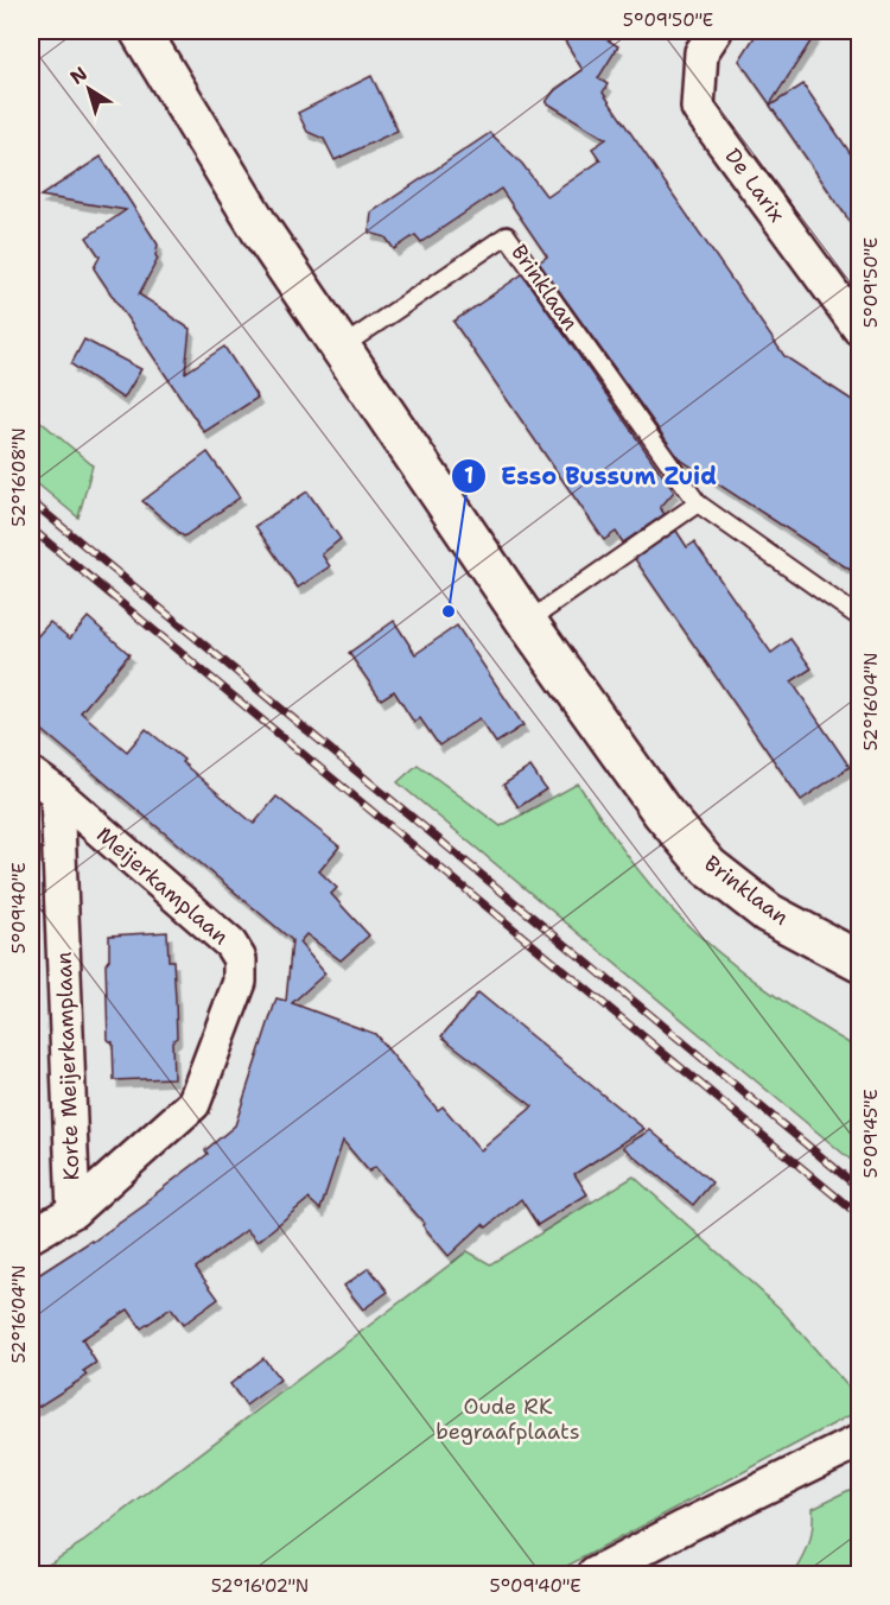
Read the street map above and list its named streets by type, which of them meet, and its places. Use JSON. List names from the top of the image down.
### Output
{
  "streets": {
    "main road": ["Brinklaan"],
    "street": ["De Larix", "Meijerkamplaan", "Korte Meijerkamplaan"]
  },
  "crossings": [
    ["Meijerkamplaan", "Korte Meijerkamplaan"]
  ],
  "parks": ["Oude RK begraafplaats"],
  "places": ["Esso Bussum Zuid"],
  "north": "top left",
  "coordinates": [
    "5°09'50\"E",
    "52°16'08\"N",
    "52°16'04\"N",
    "5°09'40\"E",
    "5°09'45\"E",
    "52°16'02\"N"
  ]
}
